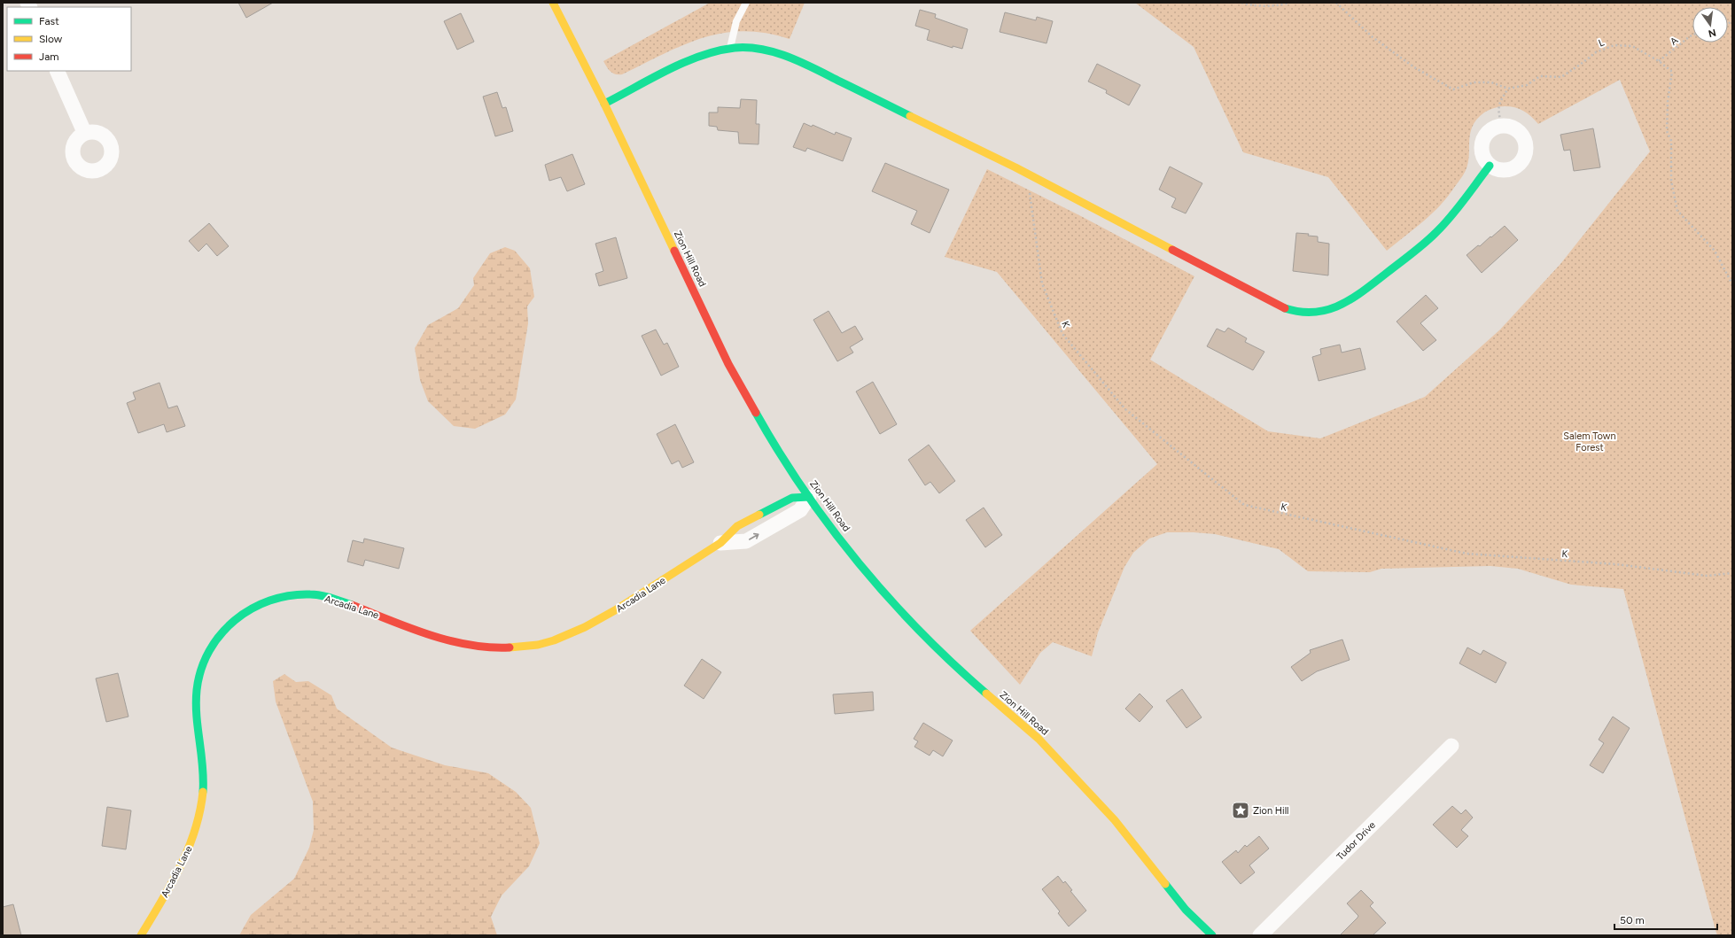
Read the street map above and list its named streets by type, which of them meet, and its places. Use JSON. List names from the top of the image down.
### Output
{
  "streets": {
    "street": ["Zion Hill Road", "Arcadia Lane", "Tudor Drive"],
    "path": ["A", "L", "K"]
  },
  "crossings": [
    ["A", "L"],
    ["Zion Hill Road", "Arcadia Lane"]
  ],
  "parks": ["Salem Town Forest"],
  "places": {
    "place": ["Zion Hill"]
  },
  "legend": ["Fast", "Slow", "Jam"],
  "scale_bar": "50 m",
  "north": "bottom"
}
